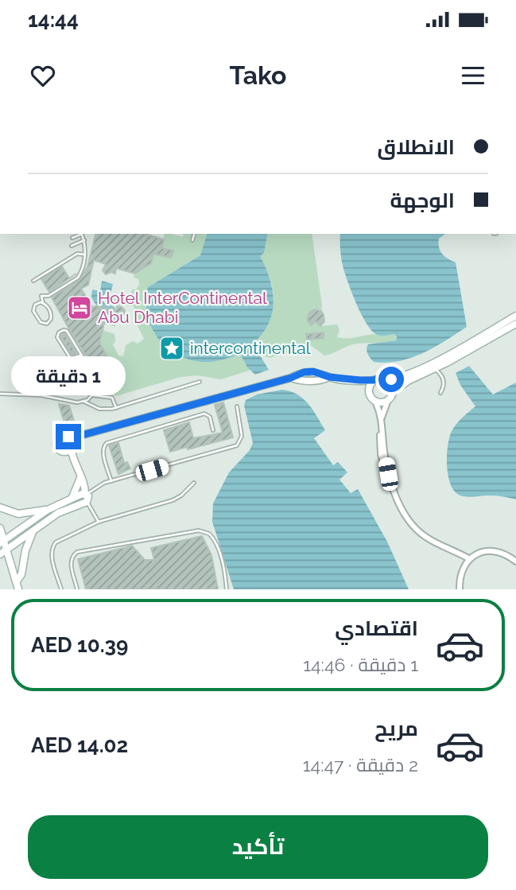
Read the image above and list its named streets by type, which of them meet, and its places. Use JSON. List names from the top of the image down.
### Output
{
  "places": {
    "hotel": ["Hotel InterContinental Abu Dhabi"],
    "place": ["intercontinental"]
  },
  "page": {
    "status": "14:44",
    "header": "Tako",
    "banner": ["الانطلاق", "الوجهة"],
    "bubble": "1 دقيقة",
    "list": [
      {
        "name": "اقتصادي",
        "note": "1 دقيقة · 14:46",
        "value": "AED 10.39"
      },
      {
        "name": "مريح",
        "note": "2 دقيقة · 14:47",
        "value": "AED 14.02"
      }
    ],
    "buttons": "تأكيد"
  }
}
